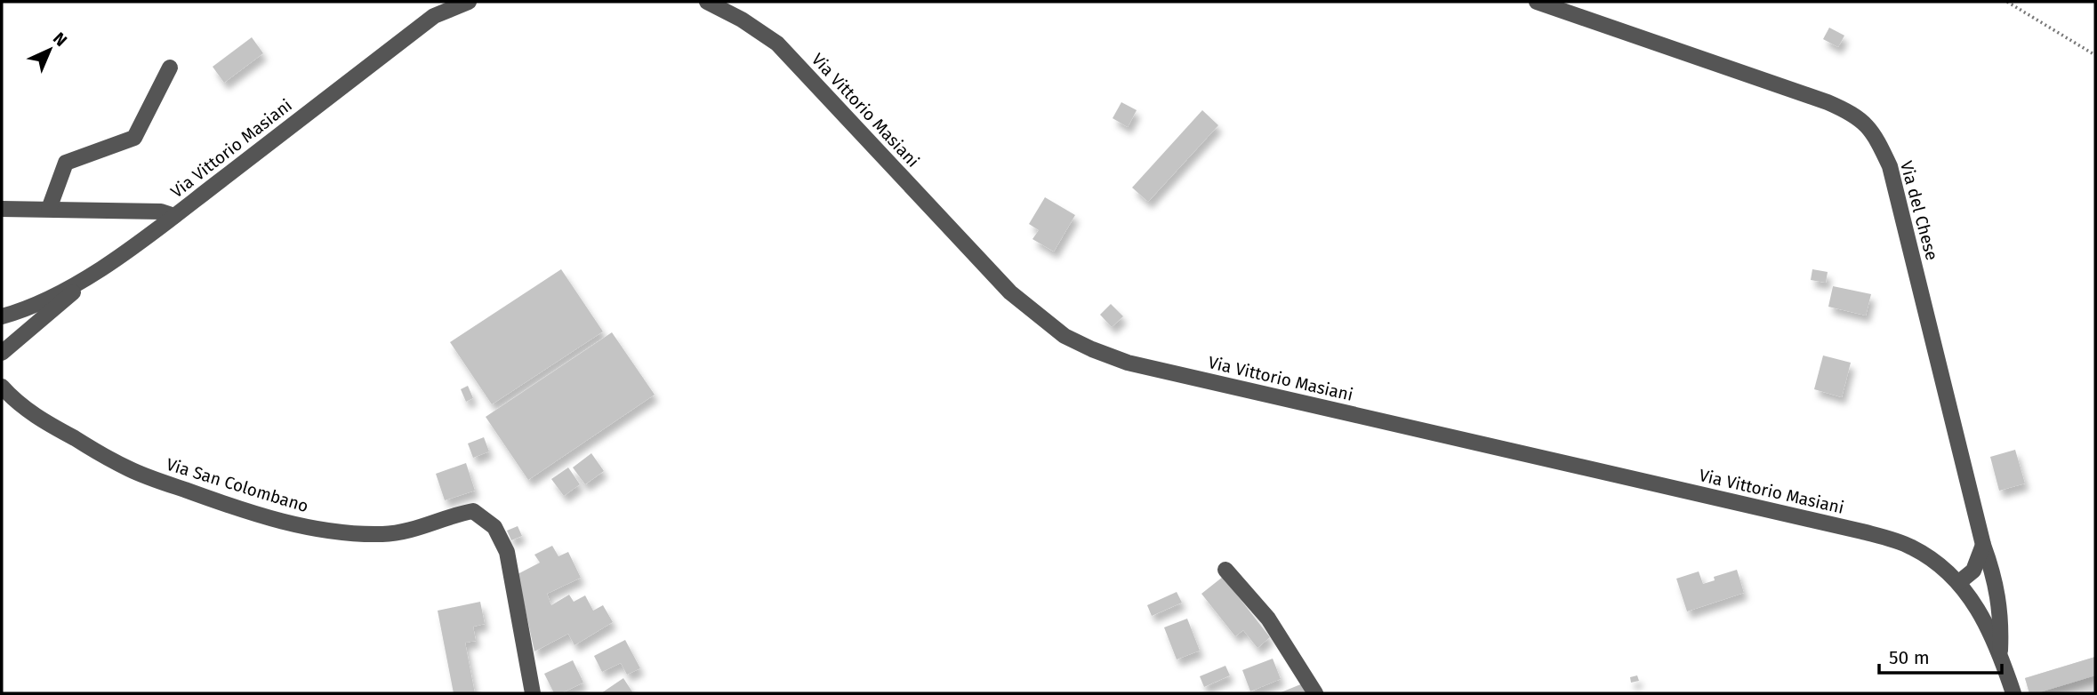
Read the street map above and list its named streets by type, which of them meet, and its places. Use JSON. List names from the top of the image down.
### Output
{
  "streets": {
    "street": ["Via Vittorio Masiani", "Via del Chese", "Via San Colombano"]
  },
  "crossings": [
    ["Via Vittorio Masiani", "Via del Chese"]
  ],
  "scale_bar": "50 m",
  "north": "top right"
}
